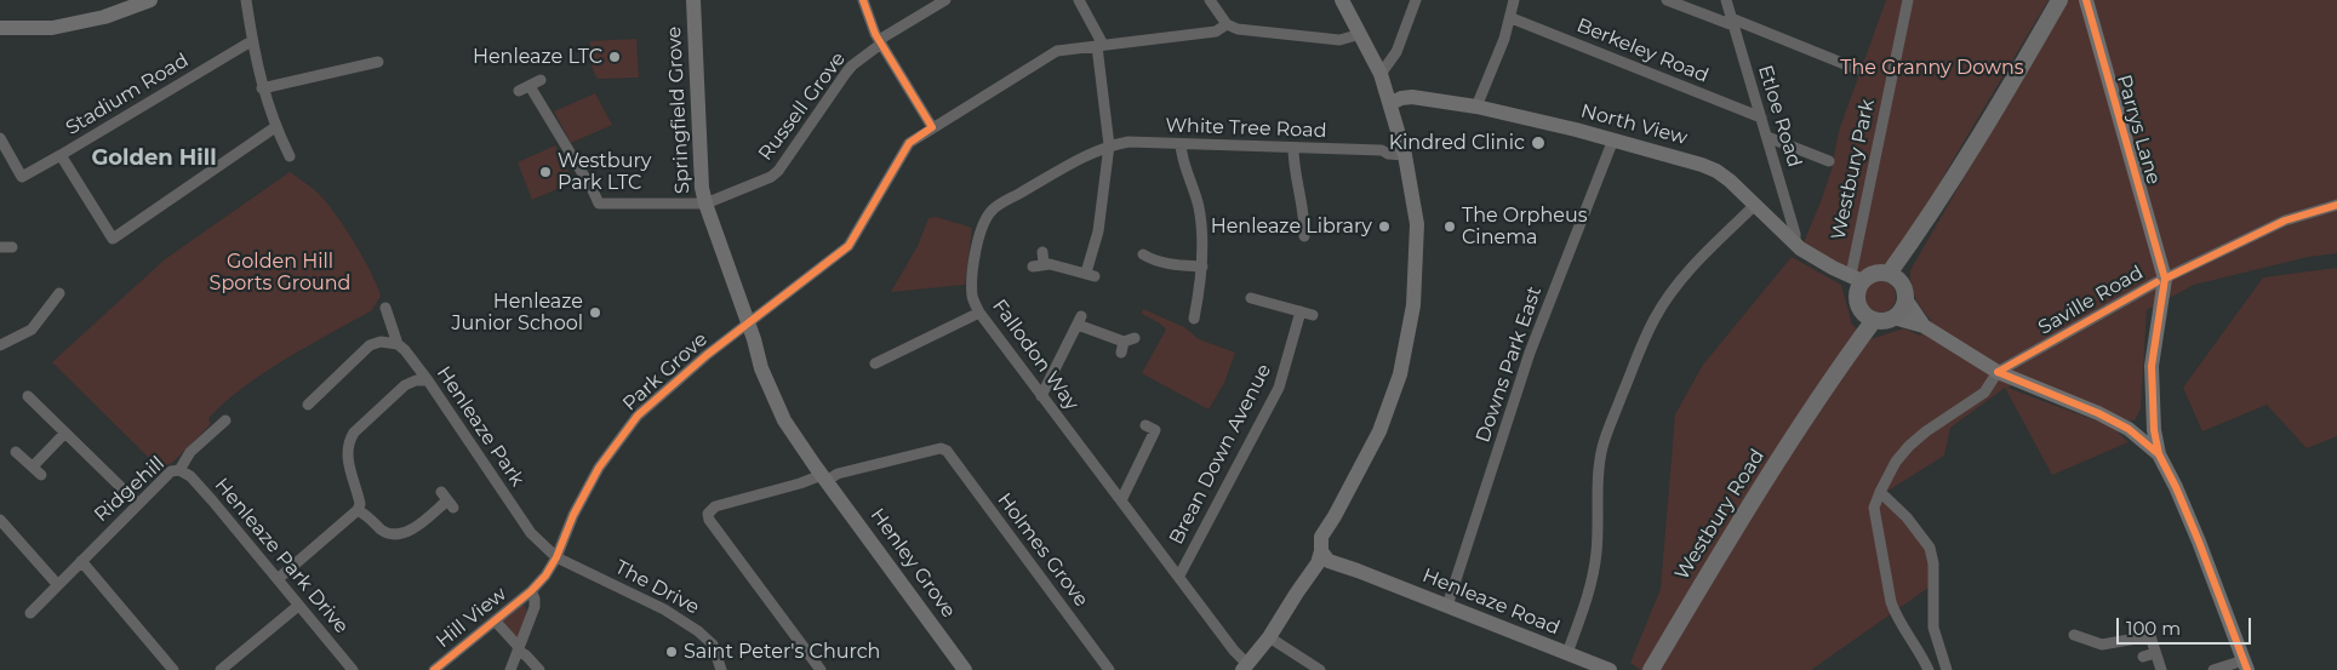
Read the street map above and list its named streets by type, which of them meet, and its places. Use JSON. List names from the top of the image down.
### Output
{
  "streets": {
    "main road": [
      "Springfield Grove",
      "North View",
      "Parrys Lane",
      "Westbury Road",
      "Henley Grove",
      "Henleaze Road"
    ],
    "street": [
      "Berkeley Road",
      "Stadium Road",
      "Russell Grove",
      "Etloe Road",
      "White Tree Road",
      "Westbury Park",
      "Saville Road",
      "Fallodon Way",
      "Downs Park East",
      "Park Grove",
      "Henleaze Park",
      "Brean Down Avenue",
      "Ridgehill",
      "Holmes Grove",
      "Henleaze Park Drive",
      "The Drive",
      "Hill View"
    ]
  },
  "crossings": [
    ["Berkeley Road", "Etloe Road"],
    ["Russell Grove", "Springfield Grove"],
    ["Springfield Grove", "Park Grove"],
    ["Springfield Grove", "Holmes Grove"],
    ["Springfield Grove", "Henley Grove"],
    ["Etloe Road", "North View"],
    ["North View", "Parrys Lane"],
    ["North View", "Westbury Park"],
    ["North View", "Downs Park East"],
    ["North View", "Westbury Road"],
    ["White Tree Road", "Fallodon Way"],
    ["Parrys Lane", "Westbury Park"],
    ["Parrys Lane", "Saville Road"],
    ["Parrys Lane", "Westbury Road"],
    ["Westbury Park", "Westbury Road"],
    ["Fallodon Way", "Brean Down Avenue"],
    ["Downs Park East", "Henleaze Road"],
    ["Park Grove", "Henleaze Park"],
    ["Park Grove", "The Drive"],
    ["Park Grove", "Hill View"],
    ["Henleaze Park", "The Drive"],
    ["Ridgehill", "Henleaze Park Drive"],
    ["Holmes Grove", "Henley Grove"]
  ],
  "districts": ["Golden Hill"],
  "parks": ["The Granny Downs", "Golden Hill Sports Ground"],
  "places": [
    "Henleaze LTC",
    "Kindred Clinic",
    "Westbury Park LTC",
    "Henleaze Library",
    "The Orpheus Cinema",
    "Henleaze Junior School",
    "Saint Peter's Church"
  ],
  "scale_bar": "100 m"
}
